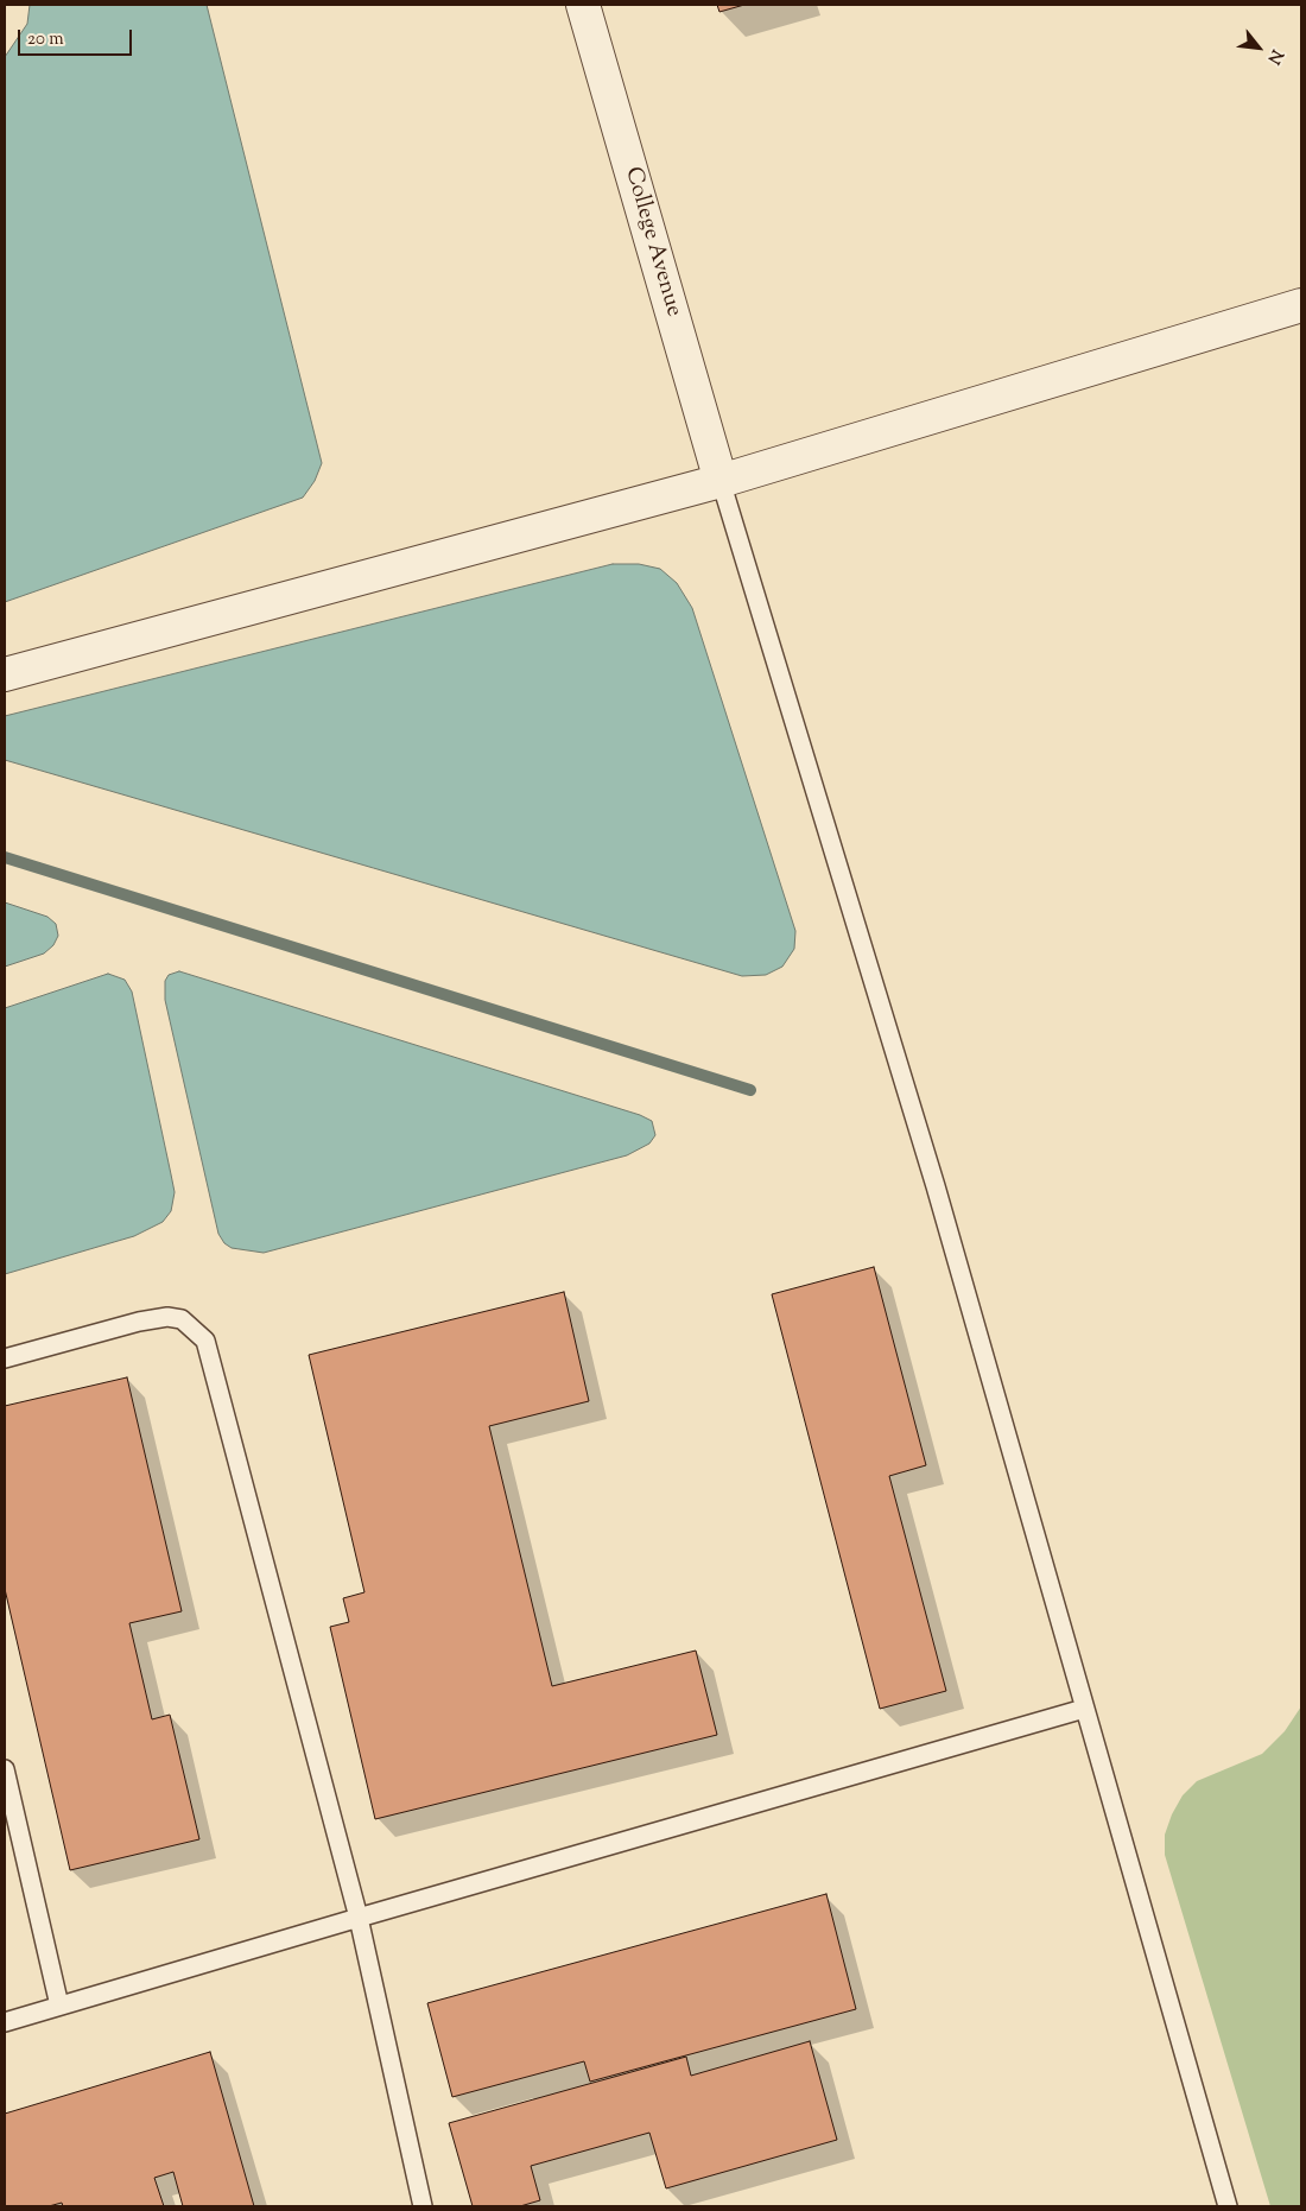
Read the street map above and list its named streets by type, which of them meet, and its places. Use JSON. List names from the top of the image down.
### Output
{
  "streets": {
    "street": ["College Avenue"]
  },
  "scale_bar": "20 m",
  "north": "bottom right"
}
